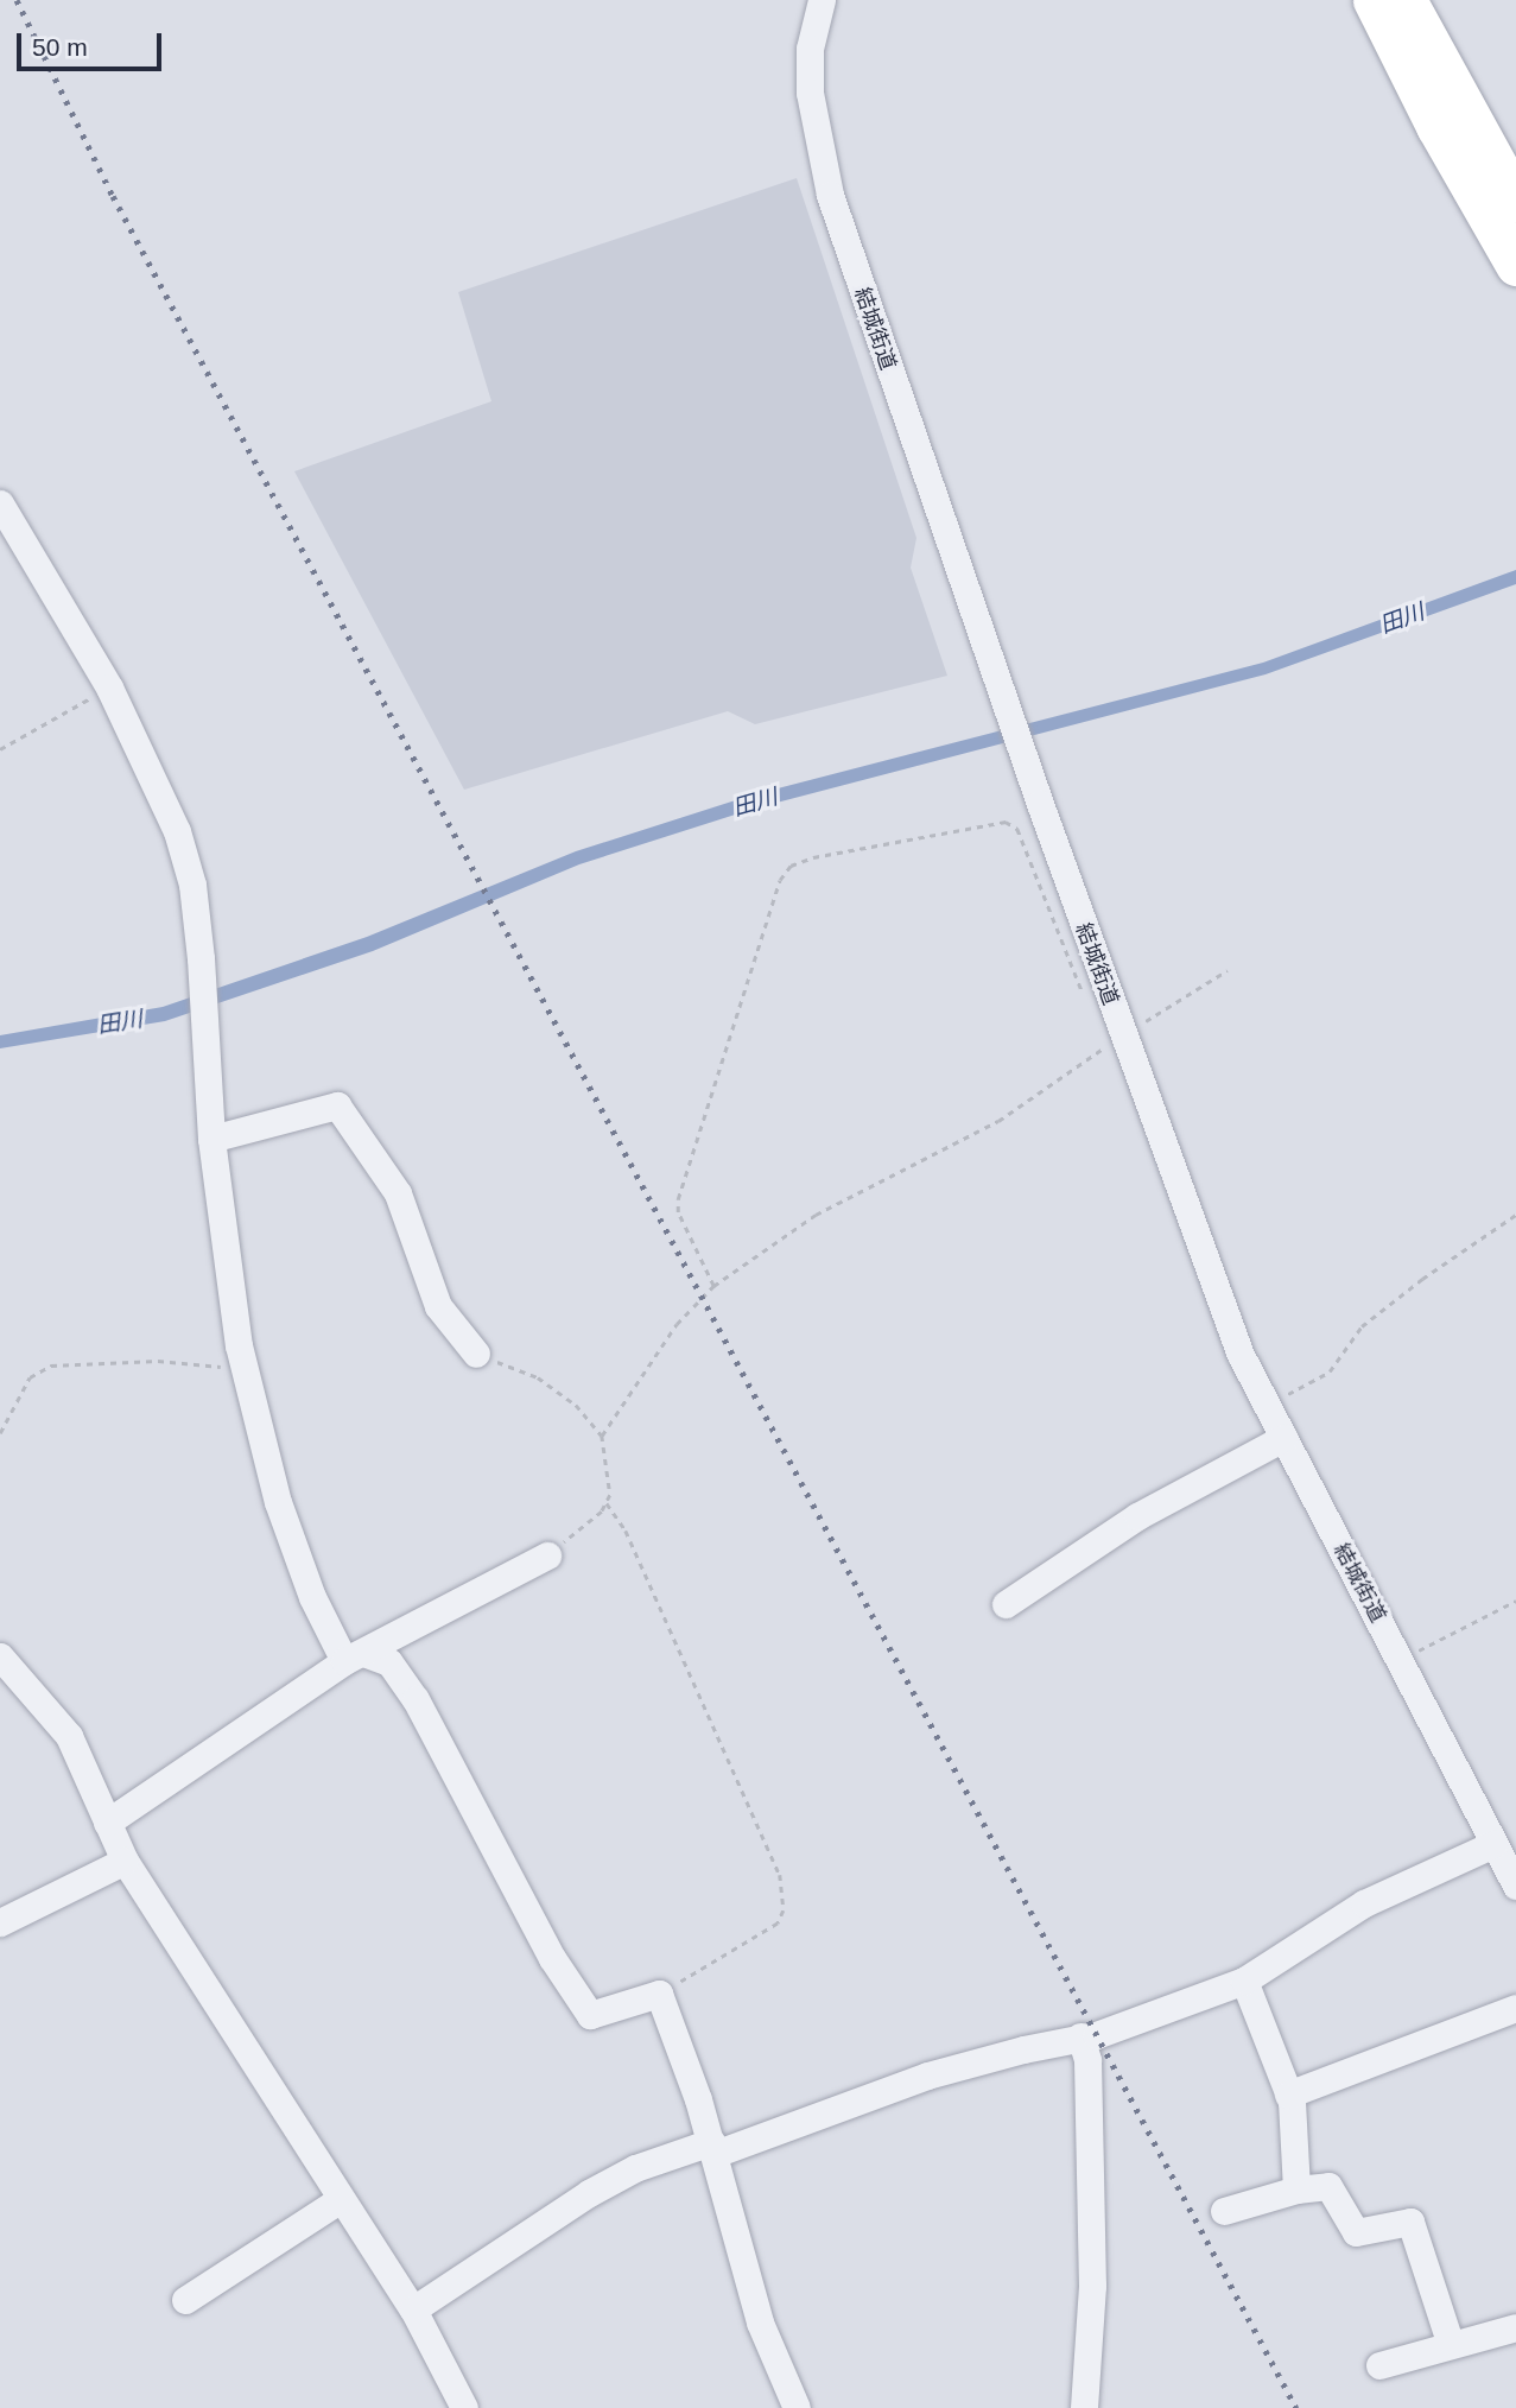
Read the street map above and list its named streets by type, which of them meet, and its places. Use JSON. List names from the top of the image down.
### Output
{
  "streets": {
    "street": ["結城街道"]
  },
  "water": ["田川"],
  "scale_bar": "50 m"
}
